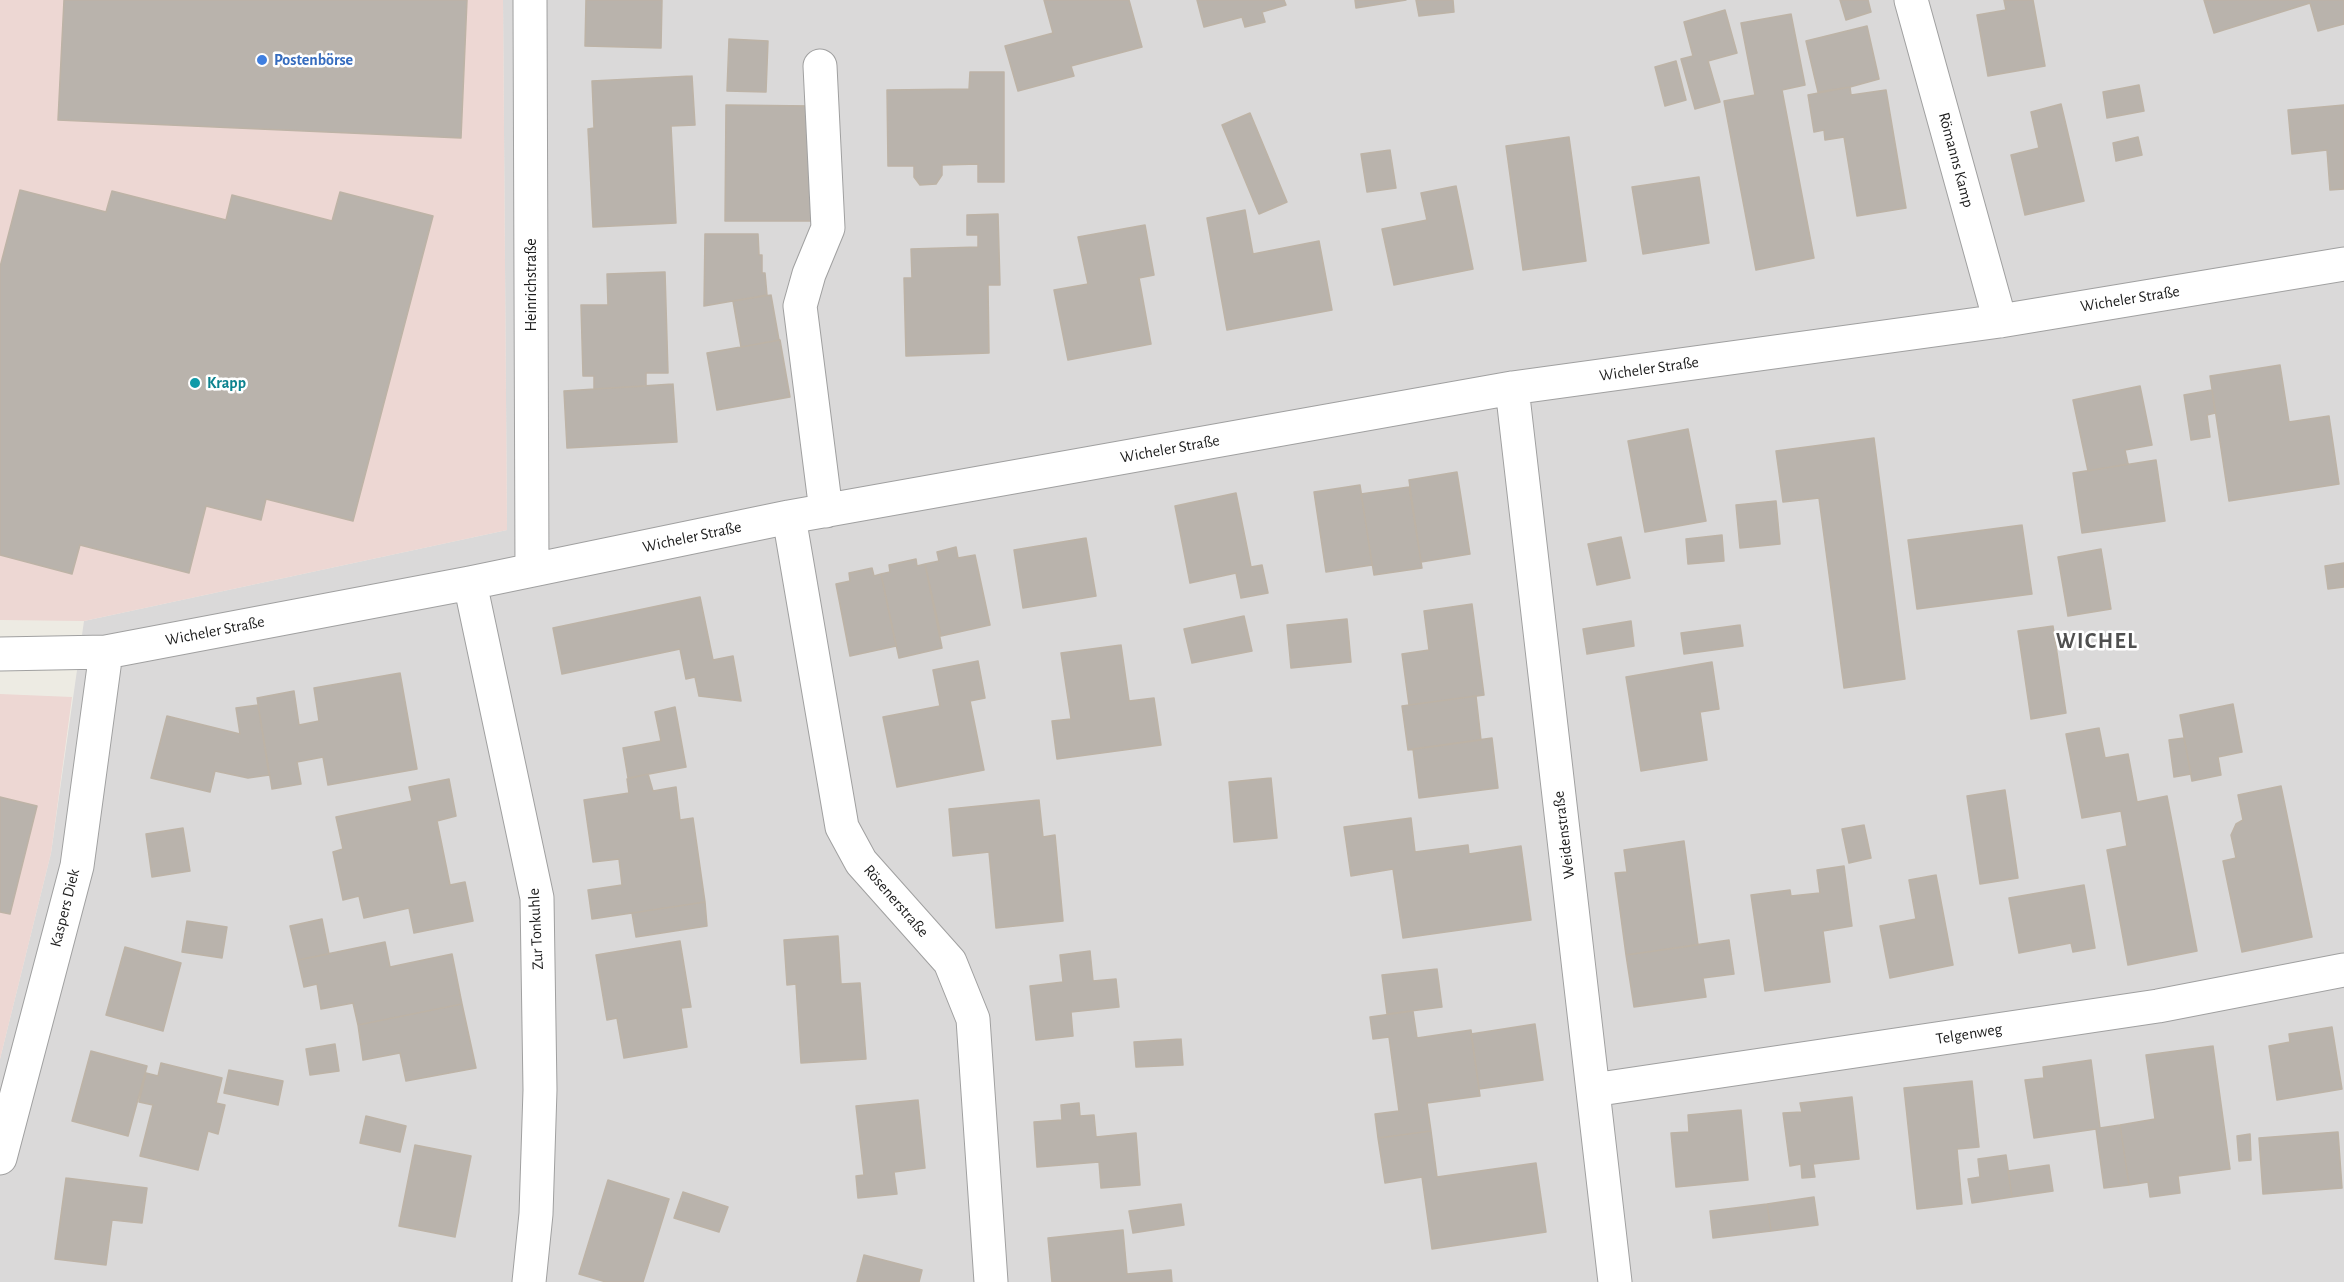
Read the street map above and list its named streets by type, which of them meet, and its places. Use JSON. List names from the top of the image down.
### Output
{
  "streets": {
    "street": [
      "Römanns Kamp",
      "Heinrichstraße",
      "Wicheler Straße",
      "Weidenstraße",
      "Rösenerstraße",
      "Kaspers Diek",
      "Zur Tonkuhle",
      "Telgenweg"
    ]
  },
  "crossings": [
    ["Römanns Kamp", "Wicheler Straße"],
    ["Heinrichstraße", "Wicheler Straße"],
    ["Wicheler Straße", "Weidenstraße"],
    ["Wicheler Straße", "Rösenerstraße"],
    ["Wicheler Straße", "Kaspers Diek"],
    ["Wicheler Straße", "Zur Tonkuhle"],
    ["Weidenstraße", "Telgenweg"]
  ],
  "districts": ["WICHEL"],
  "places": ["Postenbörse", "Krapp"]
}
